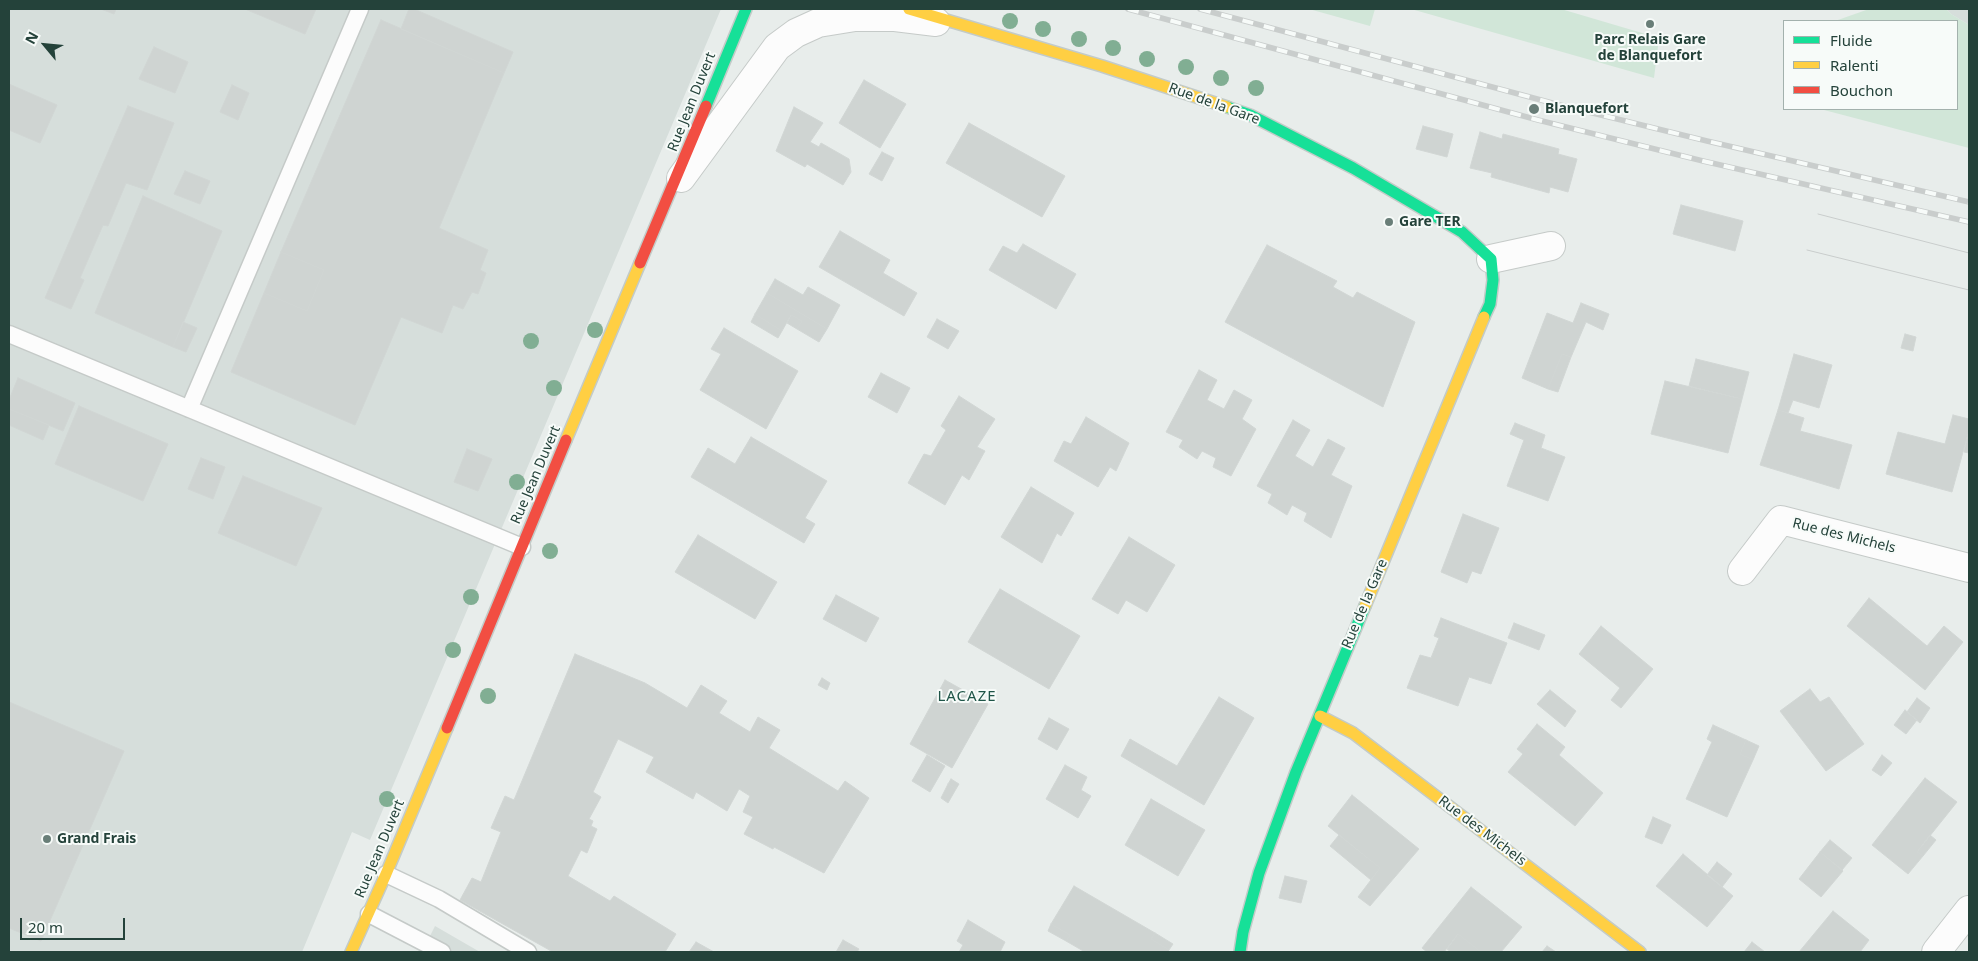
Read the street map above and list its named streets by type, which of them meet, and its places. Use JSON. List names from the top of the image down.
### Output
{
  "streets": {
    "street": ["Rue Jean Duvert", "Rue de la Gare", "Rue des Michels"]
  },
  "crossings": [
    ["Rue de la Gare", "Rue des Michels"]
  ],
  "districts": ["LACAZE"],
  "places": [
    "Parc Relais Gare de Blanquefort",
    "Blanquefort",
    "Gare TER",
    "Grand Frais"
  ],
  "legend": ["Fluide", "Ralenti", "Bouchon"],
  "scale_bar": "20 m",
  "north": "top left"
}
